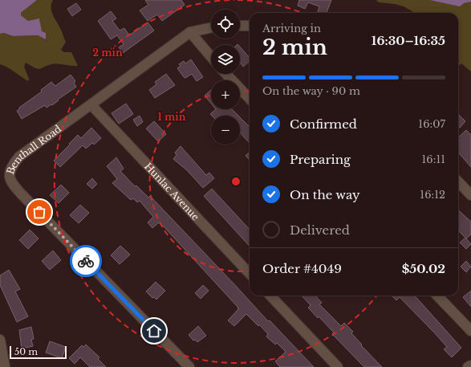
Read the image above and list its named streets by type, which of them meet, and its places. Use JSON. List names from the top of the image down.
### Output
{
  "streets": {
    "street": ["Benthall Road", "Hunlac Avenue"]
  },
  "crossings": [
    ["Benthall Road", "Hunlac Avenue"]
  ],
  "scale_bar": "50 m",
  "page": {
    "map_buttons": ["+", "−"],
    "heading": ["2 min", "Arriving in", "16:30–16:35"],
    "panel": ["Order #4049", "$50.02"],
    "bar": "On the way · 90 m",
    "list": [
      ["Confirmed", "16:07"],
      ["Preparing", "16:11"],
      ["On the way", "16:12"],
      "Delivered"
    ],
    "scale": "50 m"
  },
  "rings": ["2 min", "1 min"]
}
